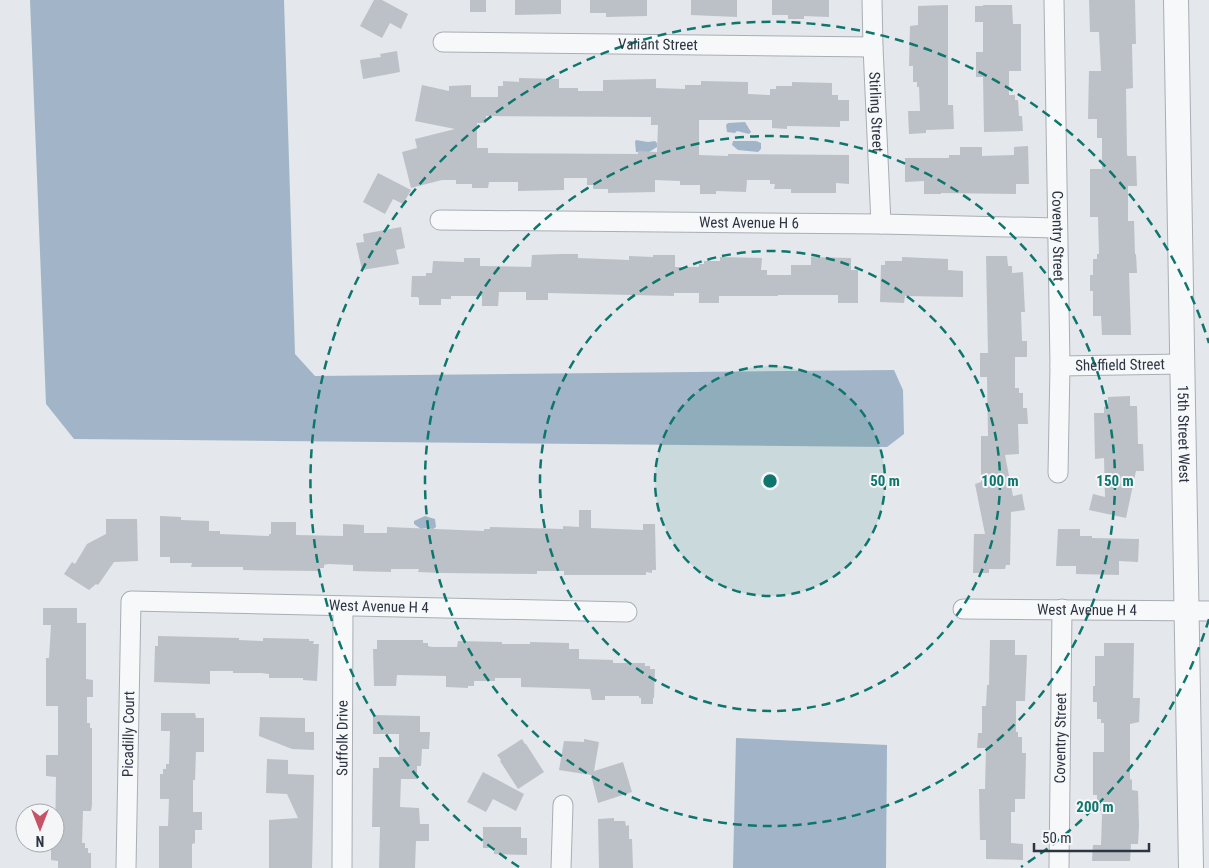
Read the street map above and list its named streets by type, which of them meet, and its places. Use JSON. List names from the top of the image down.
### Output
{
  "streets": {
    "street": [
      "Valiant Street",
      "Stirling Street",
      "West Avenue H 6",
      "Coventry Street",
      "Sheffield Street",
      "15th Street West",
      "West Avenue H 4",
      "Picadilly Court",
      "Suffolk Drive"
    ]
  },
  "crossings": [
    ["Valiant Street", "Stirling Street"],
    ["Stirling Street", "West Avenue H 6"],
    ["West Avenue H 6", "Coventry Street"],
    ["Coventry Street", "Sheffield Street"],
    ["Coventry Street", "West Avenue H 4"],
    ["Sheffield Street", "15th Street West"],
    ["15th Street West", "West Avenue H 4"],
    ["West Avenue H 4", "Picadilly Court"],
    ["West Avenue H 4", "Suffolk Drive"]
  ],
  "scale_bar": "50 m",
  "north": "bottom",
  "rings": [
    "50 m",
    "100 m",
    "150 m",
    "200 m"
  ]
}
